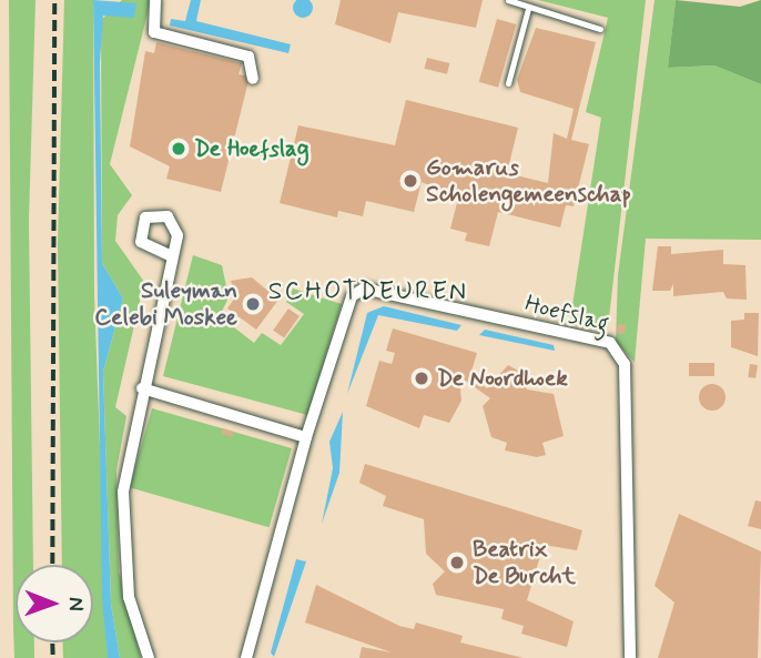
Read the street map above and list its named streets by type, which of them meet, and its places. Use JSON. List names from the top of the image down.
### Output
{
  "streets": {
    "street": ["Hoefslag"]
  },
  "districts": ["SCHOTDEUREN"],
  "places": [
    "De Hoefslag",
    "Gomarus Scholengemeenschap",
    "Suleyman Celebi Moskee",
    "De Noordhoek",
    "Beatrix De Burcht"
  ],
  "north": "right"
}
